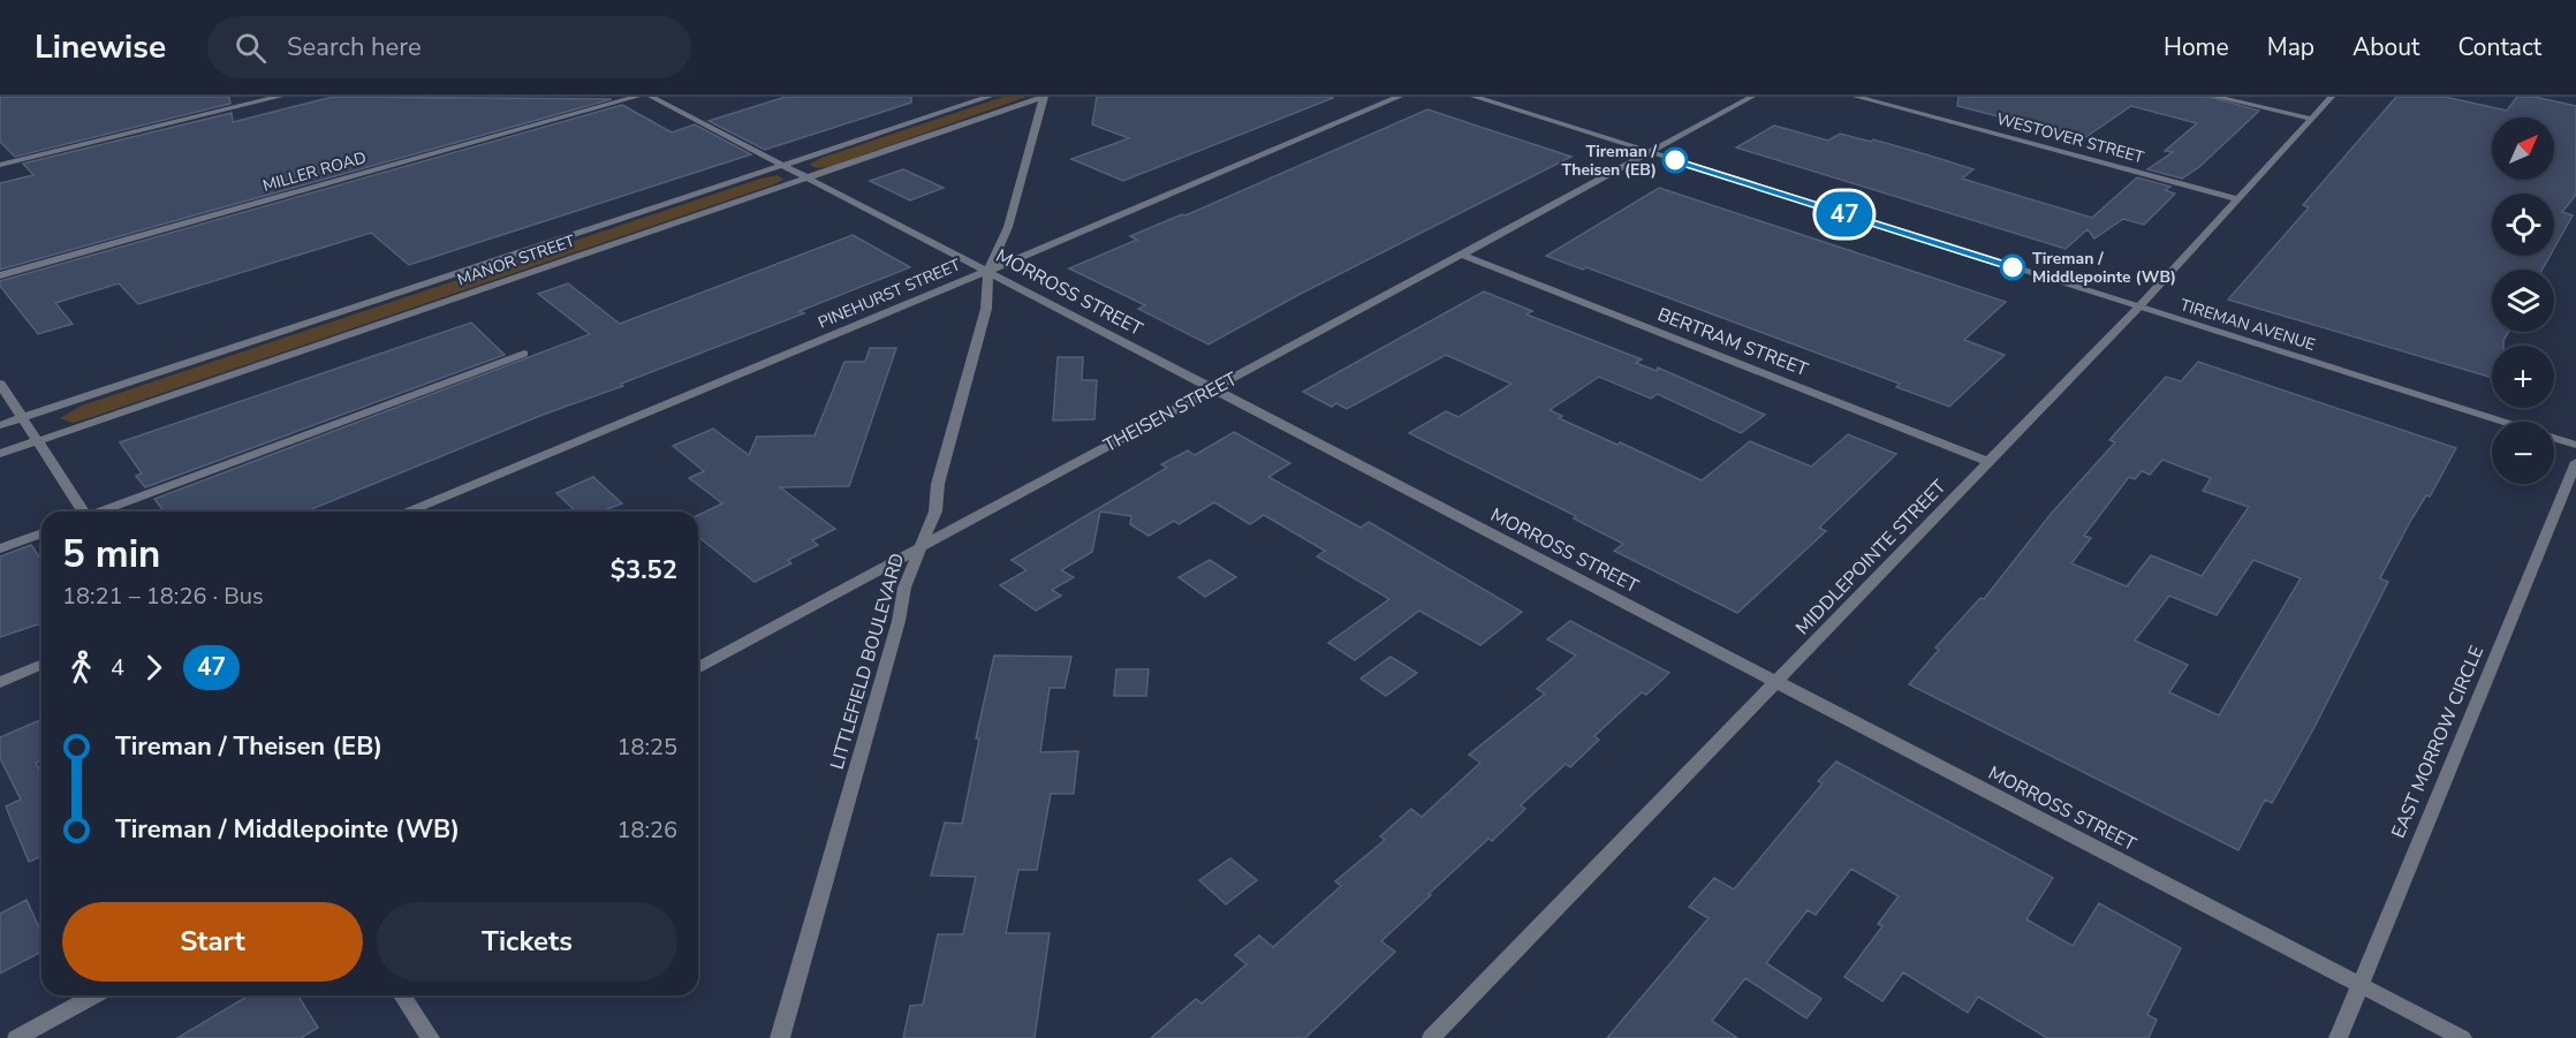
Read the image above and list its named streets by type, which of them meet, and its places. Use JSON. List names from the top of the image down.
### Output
{
  "streets": {
    "street": [
      "WESTOVER STREET",
      "MILLER ROAD",
      "MANOR STREET",
      "MORROSS STREET",
      "PINEHURST STREET",
      "TIREMAN AVENUE",
      "BERTRAM STREET",
      "THEISEN STREET",
      "MIDDLEPOINTE STREET",
      "LITTLEFIELD BOULEVARD",
      "EAST MORROW CIRCLE"
    ]
  },
  "crossings": [
    ["WESTOVER STREET", "MIDDLEPOINTE STREET"],
    ["MANOR STREET", "MORROSS STREET"],
    ["MANOR STREET", "LITTLEFIELD BOULEVARD"],
    ["MORROSS STREET", "PINEHURST STREET"],
    ["MORROSS STREET", "THEISEN STREET"],
    ["MORROSS STREET", "MIDDLEPOINTE STREET"],
    ["MORROSS STREET", "LITTLEFIELD BOULEVARD"],
    ["MORROSS STREET", "EAST MORROW CIRCLE"],
    ["PINEHURST STREET", "LITTLEFIELD BOULEVARD"],
    ["TIREMAN AVENUE", "THEISEN STREET"],
    ["TIREMAN AVENUE", "MIDDLEPOINTE STREET"],
    ["BERTRAM STREET", "THEISEN STREET"],
    ["BERTRAM STREET", "MIDDLEPOINTE STREET"],
    ["THEISEN STREET", "LITTLEFIELD BOULEVARD"]
  ],
  "places": ["Tireman / Theisen (EB)", "Tireman / Middlepointe (WB)"],
  "lines": ["bus line 47"],
  "north": "top right",
  "page": {
    "header": "Linewise",
    "search": "Search here",
    "nav": [
      "Home",
      "Map",
      "About",
      "Contact"
    ],
    "on_map": "47",
    "map_buttons": ["+", "−"],
    "heading": ["5 min", "18:21 – 18:26 · Bus", "$3.52"],
    "legs": ["4", "47"],
    "list": [
      {
        "name": "Tireman / Theisen (EB)",
        "value": "18:25"
      },
      {
        "name": "Tireman / Middlepointe (WB)",
        "value": "18:26"
      }
    ],
    "buttons": ["Start", "Tickets"]
  }
}
